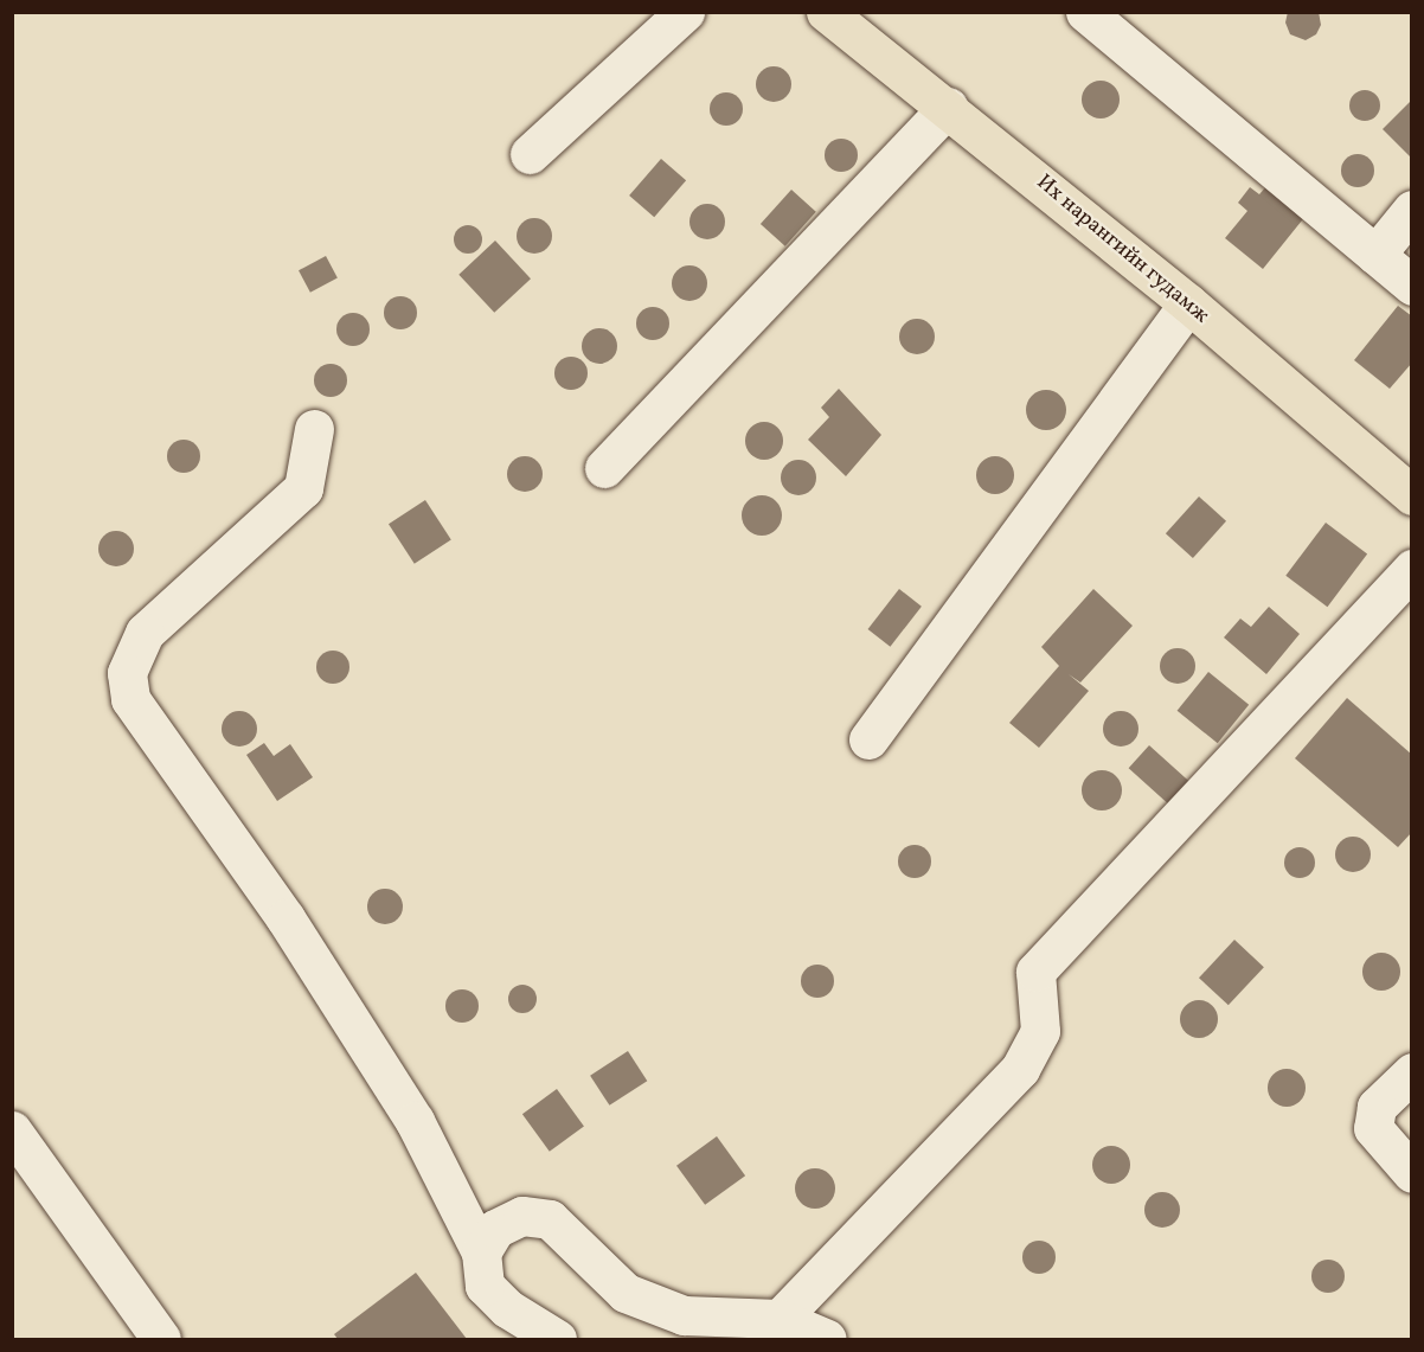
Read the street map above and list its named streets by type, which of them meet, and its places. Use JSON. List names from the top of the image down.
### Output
{
  "streets": {
    "main road": ["Их нарангийн гудамж"]
  }
}
